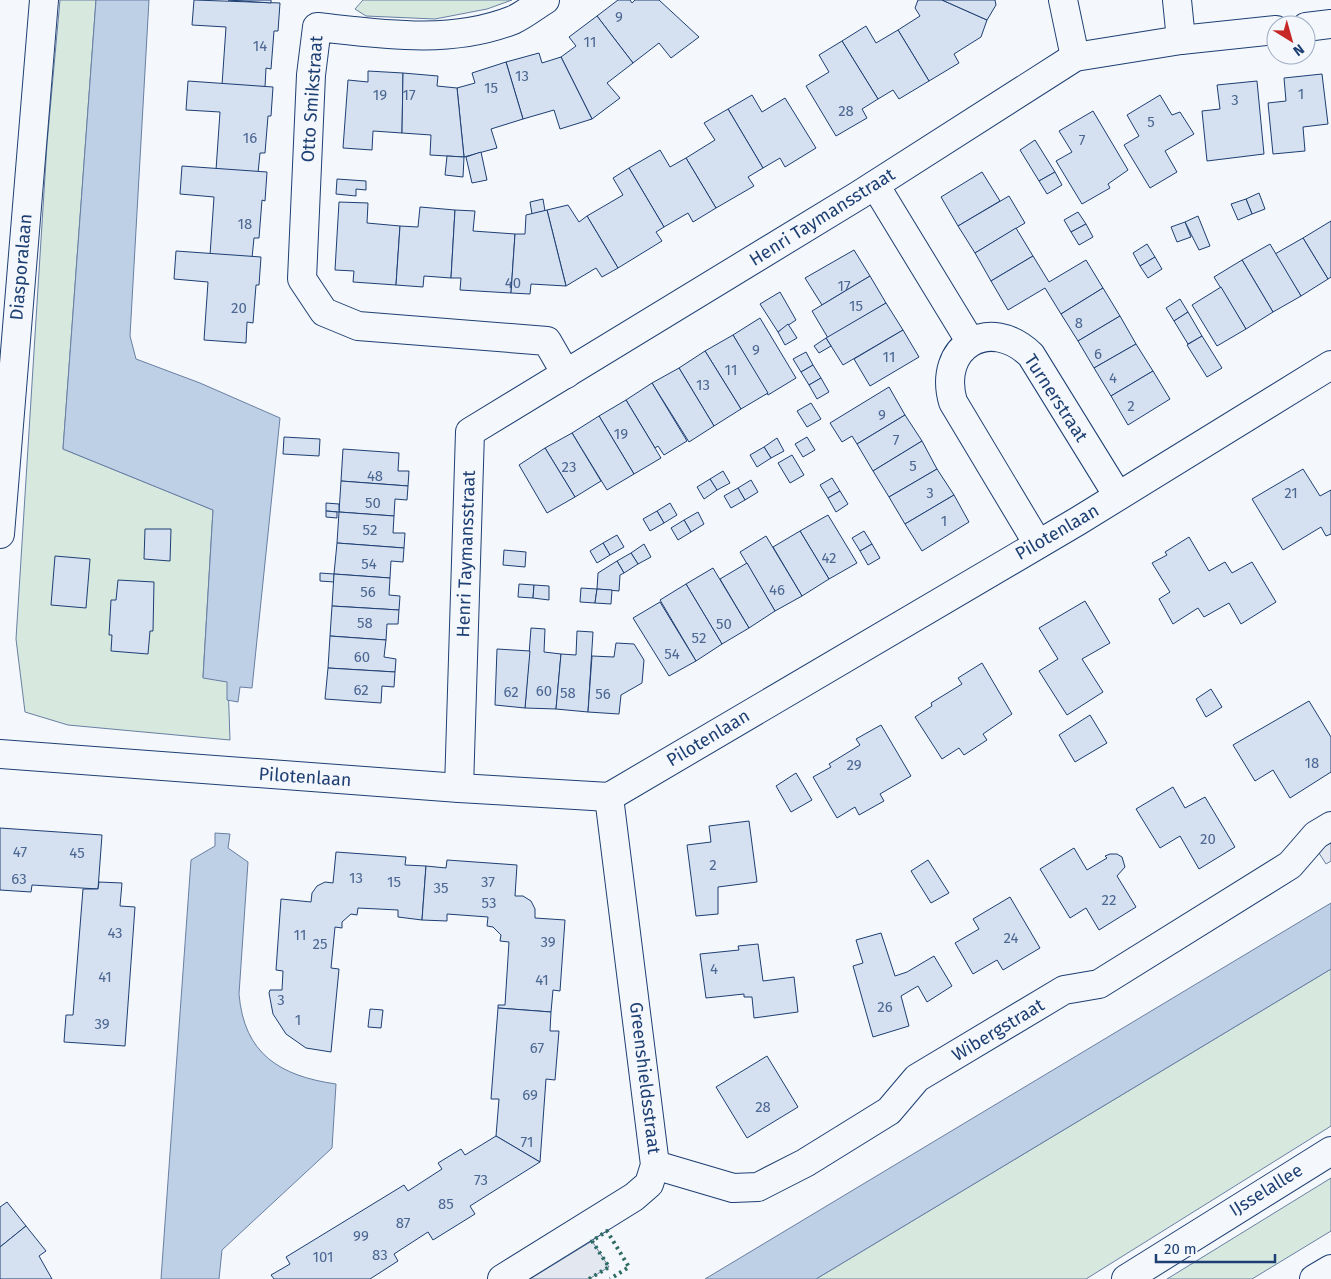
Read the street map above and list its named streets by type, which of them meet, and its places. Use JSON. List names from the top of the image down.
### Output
{
  "streets": {
    "street": [
      "Otto Smikstraat",
      "Henri Taymansstraat",
      "Diasporalaan",
      "Turnerstraat",
      "Pilotenlaan",
      "Wibergstraat",
      "Greenshieldsstraat",
      "IJsselallee"
    ]
  },
  "crossings": [
    ["Otto Smikstraat", "Henri Taymansstraat"],
    ["Henri Taymansstraat", "Pilotenlaan"],
    ["Turnerstraat", "Pilotenlaan"],
    ["Pilotenlaan", "Greenshieldsstraat"],
    ["Wibergstraat", "Greenshieldsstraat"]
  ],
  "house_numbers": [
    "9",
    "11",
    "14",
    "13",
    "15",
    "1",
    "19",
    "17",
    "3",
    "28",
    "5",
    "16",
    "7",
    "18",
    "40",
    "17",
    "15",
    "20",
    "8",
    "9",
    "6",
    "11",
    "11",
    "4",
    "13",
    "2",
    "9",
    "19",
    "7",
    "5",
    "23",
    "48",
    "3",
    "21",
    "50",
    "1",
    "52",
    "42",
    "54",
    "46",
    "56",
    "58",
    "50",
    "52",
    "54",
    "60",
    "62",
    "60",
    "62",
    "58",
    "56",
    "18",
    "29",
    "20",
    "47",
    "45",
    "2",
    "13",
    "63",
    "15",
    "37",
    "35",
    "22",
    "53",
    "43",
    "11",
    "24",
    "39",
    "25",
    "4",
    "41",
    "41",
    "3",
    "26",
    "1",
    "39",
    "67",
    "69",
    "28",
    "71",
    "73",
    "85",
    "87",
    "99",
    "83",
    "101"
  ],
  "scale_bar": "20 m",
  "north": "bottom right"
}
